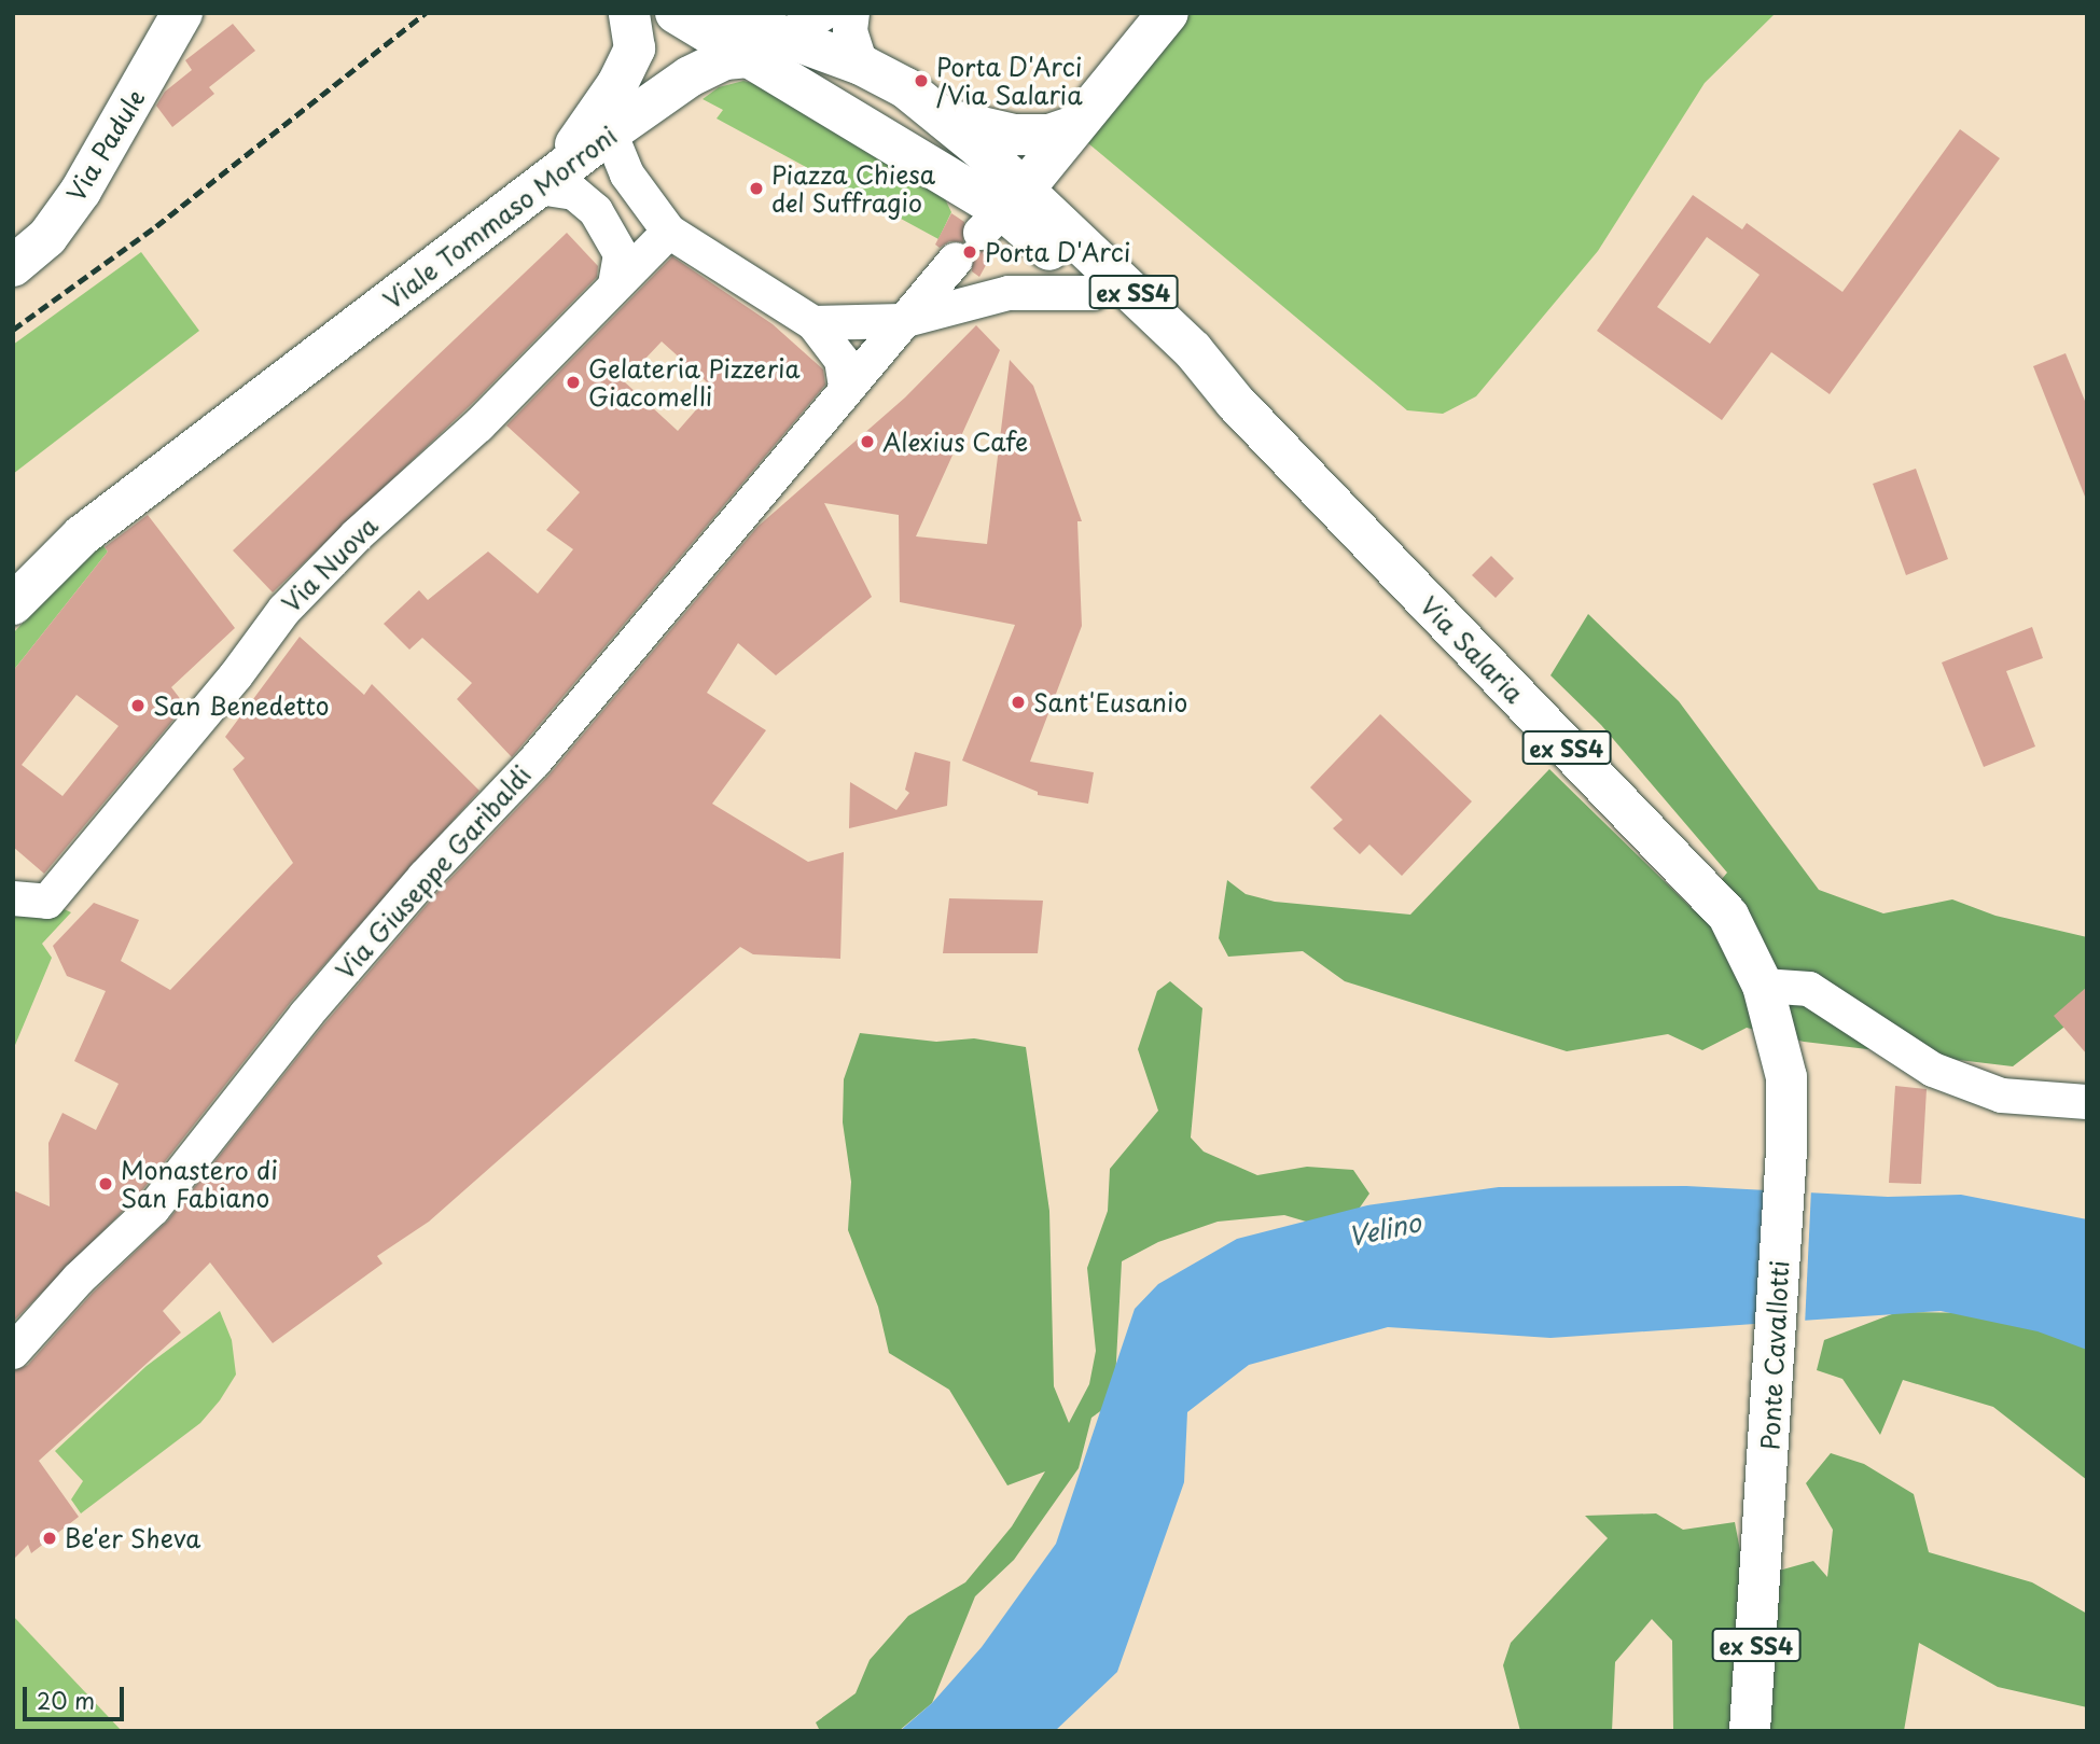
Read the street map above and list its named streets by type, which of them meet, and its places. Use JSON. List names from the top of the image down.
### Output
{
  "streets": {
    "main road": [
      "Via Padule",
      "Viale Tommaso Morroni",
      "ex SS4",
      "Via Salaria",
      "Ponte Cavallotti"
    ],
    "street": ["Via Nuova", "Via Giuseppe Garibaldi"]
  },
  "crossings": [
    ["Via Salaria", "Ponte Cavallotti"]
  ],
  "water": ["Velino"],
  "places": [
    "Porta D'Arci /Via Salaria",
    "Piazza Chiesa del Suffragio",
    "Porta D'Arci",
    "Gelateria Pizzeria Giacomelli",
    "Alexius Cafe",
    "Sant'Eusanio",
    "San Benedetto",
    "Monastero di San Fabiano",
    "Be'er Sheva"
  ],
  "scale_bar": "20 m"
}
